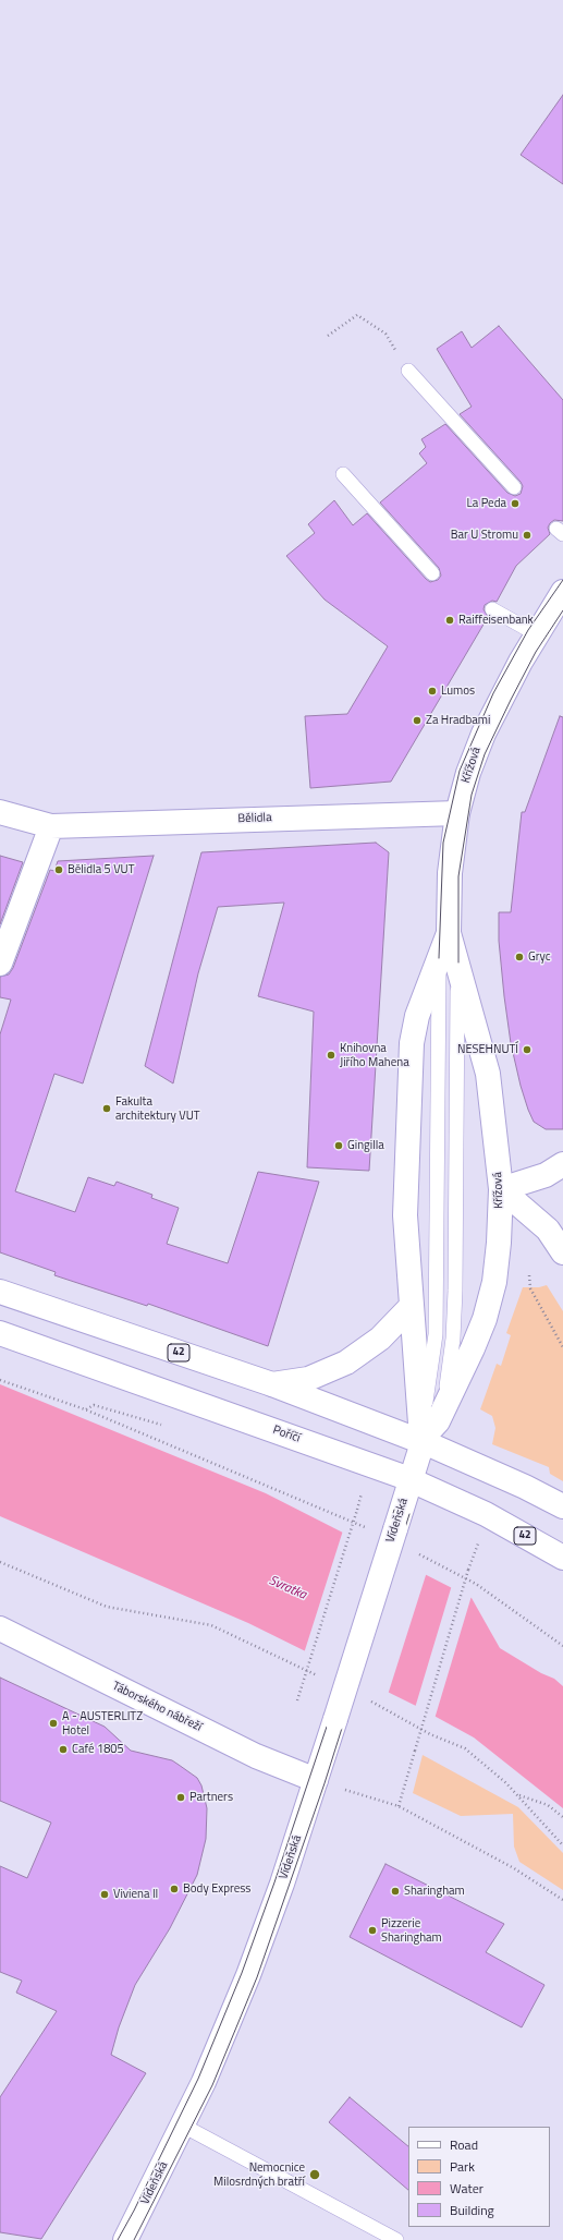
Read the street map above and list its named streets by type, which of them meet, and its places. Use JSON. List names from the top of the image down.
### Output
{
  "streets": {
    "main road": [
      "Křížová",
      "Bělidla",
      "42",
      "Poříčí",
      "Vídeňská",
      "Táborského nábřeží"
    ]
  },
  "crossings": [
    ["Křížová", "Bělidla"],
    ["Křížová", "Poříčí"],
    ["Křížová", "Vídeňská"],
    ["Poříčí", "Vídeňská"],
    ["Vídeňská", "Táborského nábřeží"]
  ],
  "water": ["Svratka"],
  "places": [
    "La Peda",
    "Bar U Stromu",
    "Raiffeisenbank",
    "Lumos",
    "Za Hradbami",
    "Bělidla 5 VUT",
    "Gryc",
    "NESEHNUTÍ",
    "Knihovna Jiřího Mahena",
    "Fakulta architektury VUT",
    "Gingilla",
    "A - AUSTERLITZ Hotel",
    "Café 1805",
    "Partners",
    "Body Express",
    "Sharingham",
    "Viviena II",
    "Pizzerie Sharingham",
    "Nemocnice Milosrdných bratří"
  ],
  "legend": [
    "Road",
    "Park",
    "Water",
    "Building"
  ]
}
